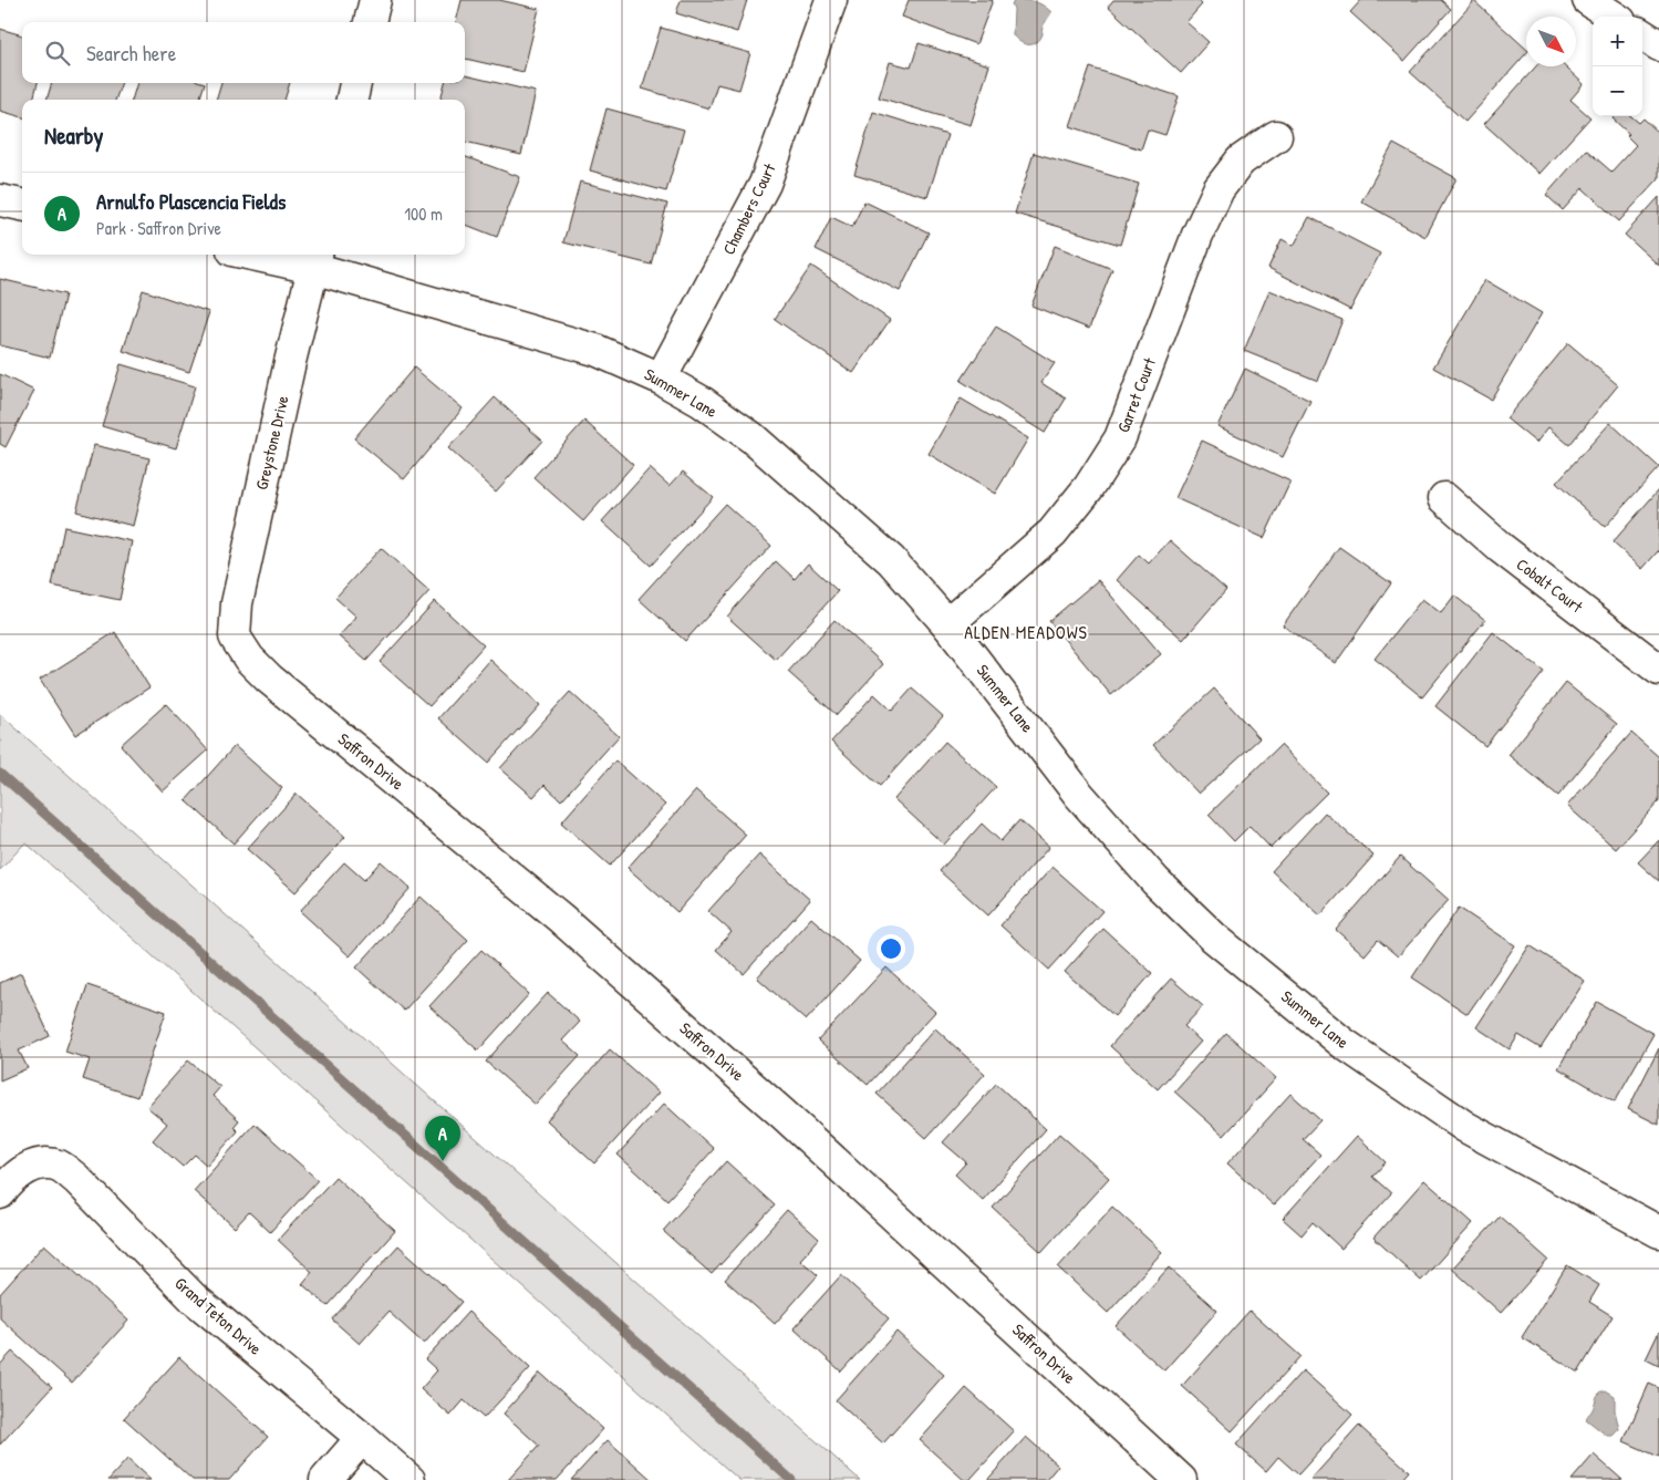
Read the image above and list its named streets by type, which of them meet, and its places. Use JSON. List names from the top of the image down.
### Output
{
  "streets": {
    "street": [
      "Chambers Court",
      "Summer Lane",
      "Garret Court",
      "Greystone Drive",
      "Cobalt Court",
      "Saffron Drive",
      "Grand Teton Drive"
    ]
  },
  "crossings": [
    ["Chambers Court", "Summer Lane"],
    ["Summer Lane", "Garret Court"],
    ["Summer Lane", "Greystone Drive"],
    ["Greystone Drive", "Saffron Drive"]
  ],
  "districts": ["ALDEN MEADOWS"],
  "north": "bottom right",
  "page": {
    "map_buttons": ["+", "−"],
    "search": "Search here",
    "heading": "Nearby",
    "list": [
      {
        "mark": "A",
        "name": "Arnulfo Plascencia Fields",
        "note": "Park · Saffron Drive",
        "value": "100 m"
      }
    ],
    "pins": "A"
  }
}
